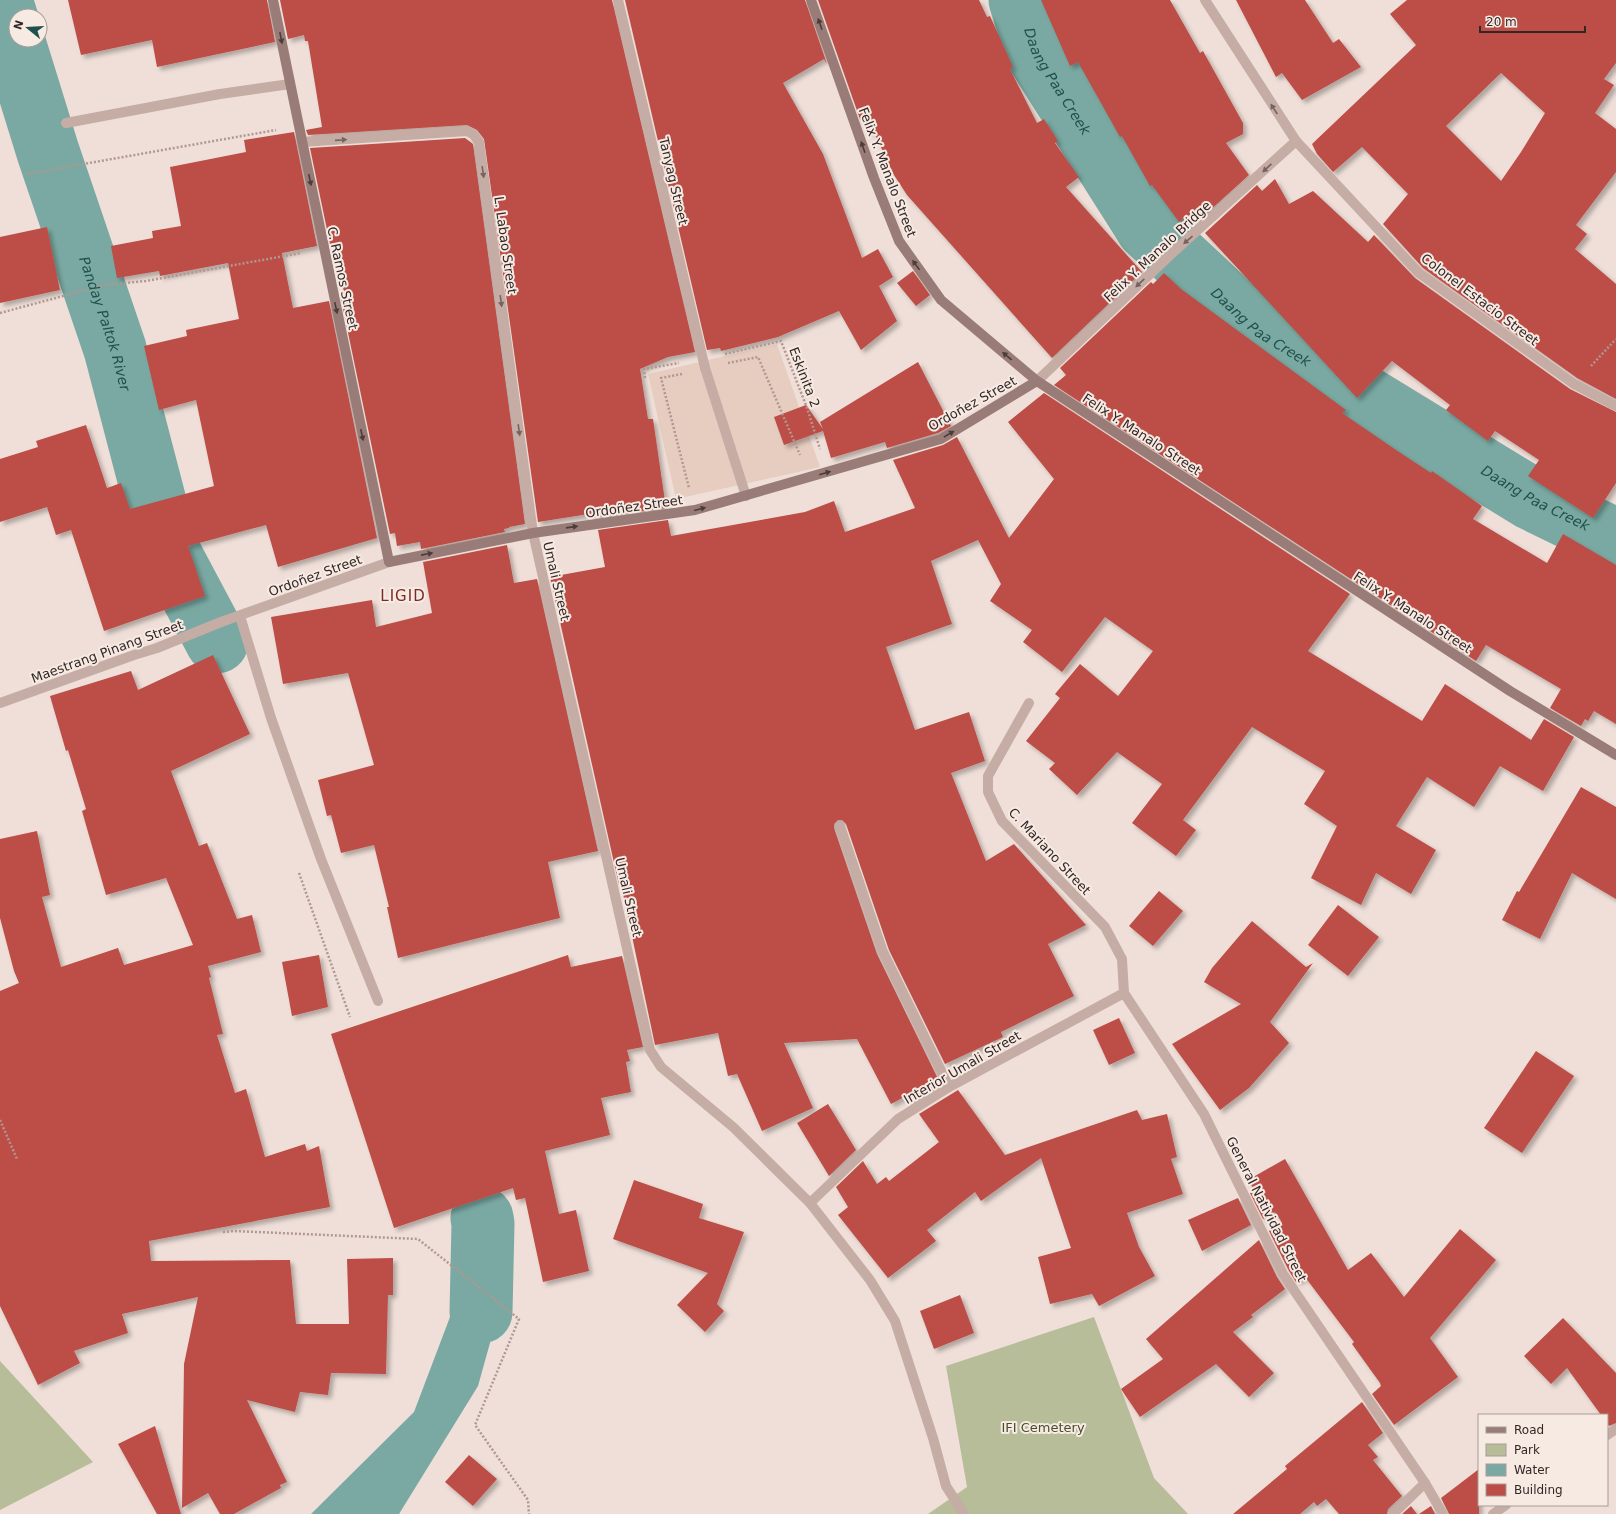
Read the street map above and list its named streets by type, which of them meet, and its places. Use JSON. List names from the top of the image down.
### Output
{
  "streets": {
    "main road": ["Felix Y. Manalo Street", "C. Ramos Street", "Ordoñez Street"],
    "street": [
      "Tanyag Street",
      "L. Labao Street",
      "Felix Y. Manalo Bridge",
      "Colonel Estacio Street",
      "Umali Street",
      "Maestrang Pinang Street",
      "C. Mariano Street",
      "Interior Umali Street",
      "General Natividad Street"
    ],
    "path": ["Eskinita 2"]
  },
  "crossings": [
    ["Felix Y. Manalo Street", "Felix Y. Manalo Bridge"],
    ["Felix Y. Manalo Street", "Ordoñez Street"],
    ["Tanyag Street", "Eskinita 2"],
    ["Tanyag Street", "Ordoñez Street"],
    ["L. Labao Street", "C. Ramos Street"],
    ["L. Labao Street", "Ordoñez Street"],
    ["L. Labao Street", "Umali Street"],
    ["Felix Y. Manalo Bridge", "Colonel Estacio Street"],
    ["Felix Y. Manalo Bridge", "Ordoñez Street"],
    ["C. Ramos Street", "Ordoñez Street"],
    ["Eskinita 2", "Ordoñez Street"],
    ["Ordoñez Street", "Umali Street"],
    ["Ordoñez Street", "Maestrang Pinang Street"],
    ["Umali Street", "Interior Umali Street"],
    ["C. Mariano Street", "Interior Umali Street"],
    ["C. Mariano Street", "General Natividad Street"],
    ["Interior Umali Street", "General Natividad Street"]
  ],
  "one_way": [
    "Felix Y. Manalo Street",
    "Felix Y. Manalo Bridge",
    "C. Ramos Street",
    "Ordoñez Street"
  ],
  "districts": ["LIGID"],
  "water": ["Daang Paa Creek", "Panday Paltok River"],
  "parks": ["IFI Cemetery"],
  "legend": [
    "Road",
    "Park",
    "Water",
    "Building"
  ],
  "scale_bar": "20 m",
  "north": "left"
}
